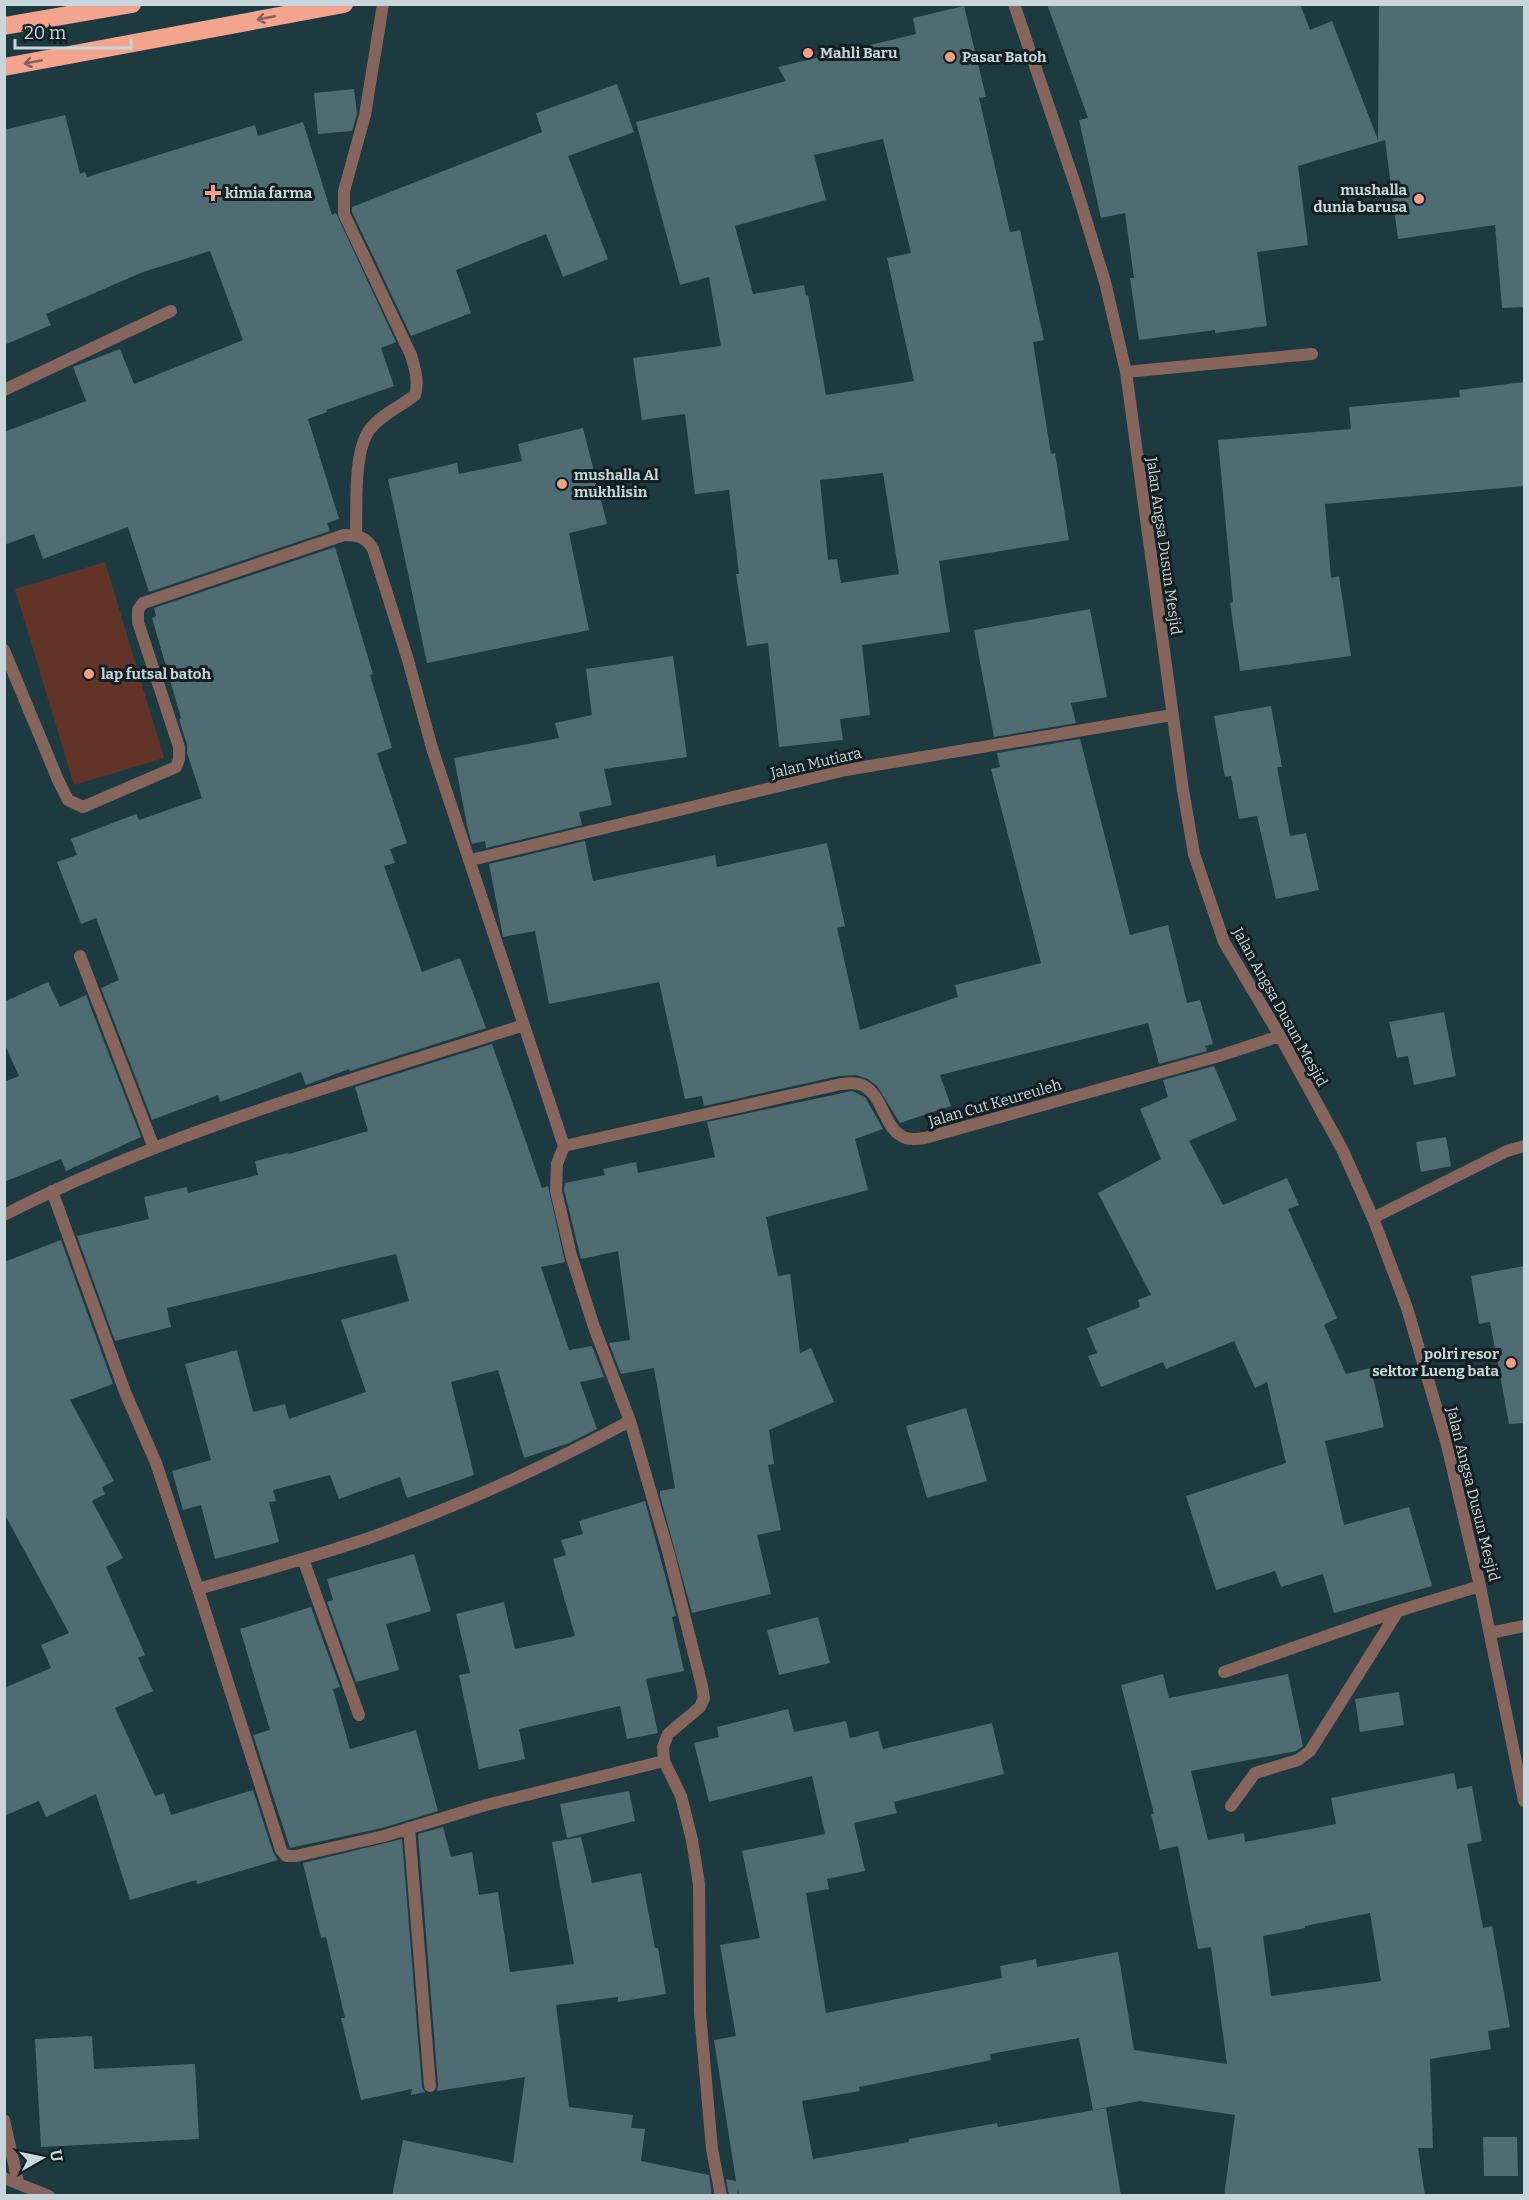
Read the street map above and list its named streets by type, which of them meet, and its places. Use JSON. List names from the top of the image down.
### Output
{
  "streets": {
    "street": ["Jalan Angsa Dusun Mesjid", "Jalan Mutiara", "Jalan Cut Keureuleh"]
  },
  "crossings": [
    ["Jalan Angsa Dusun Mesjid", "Jalan Mutiara"],
    ["Jalan Angsa Dusun Mesjid", "Jalan Cut Keureuleh"]
  ],
  "places": {
    "other": [
      "Mahli Baru",
      "Pasar Batoh",
      "mushalla dunia barusa",
      "mushalla Al mukhlisin",
      "lap futsal batoh",
      "polri resor sektor Lueng bata"
    ],
    "health": ["kimia farma"]
  },
  "scale_bar": "20 m",
  "north": "right"
}
